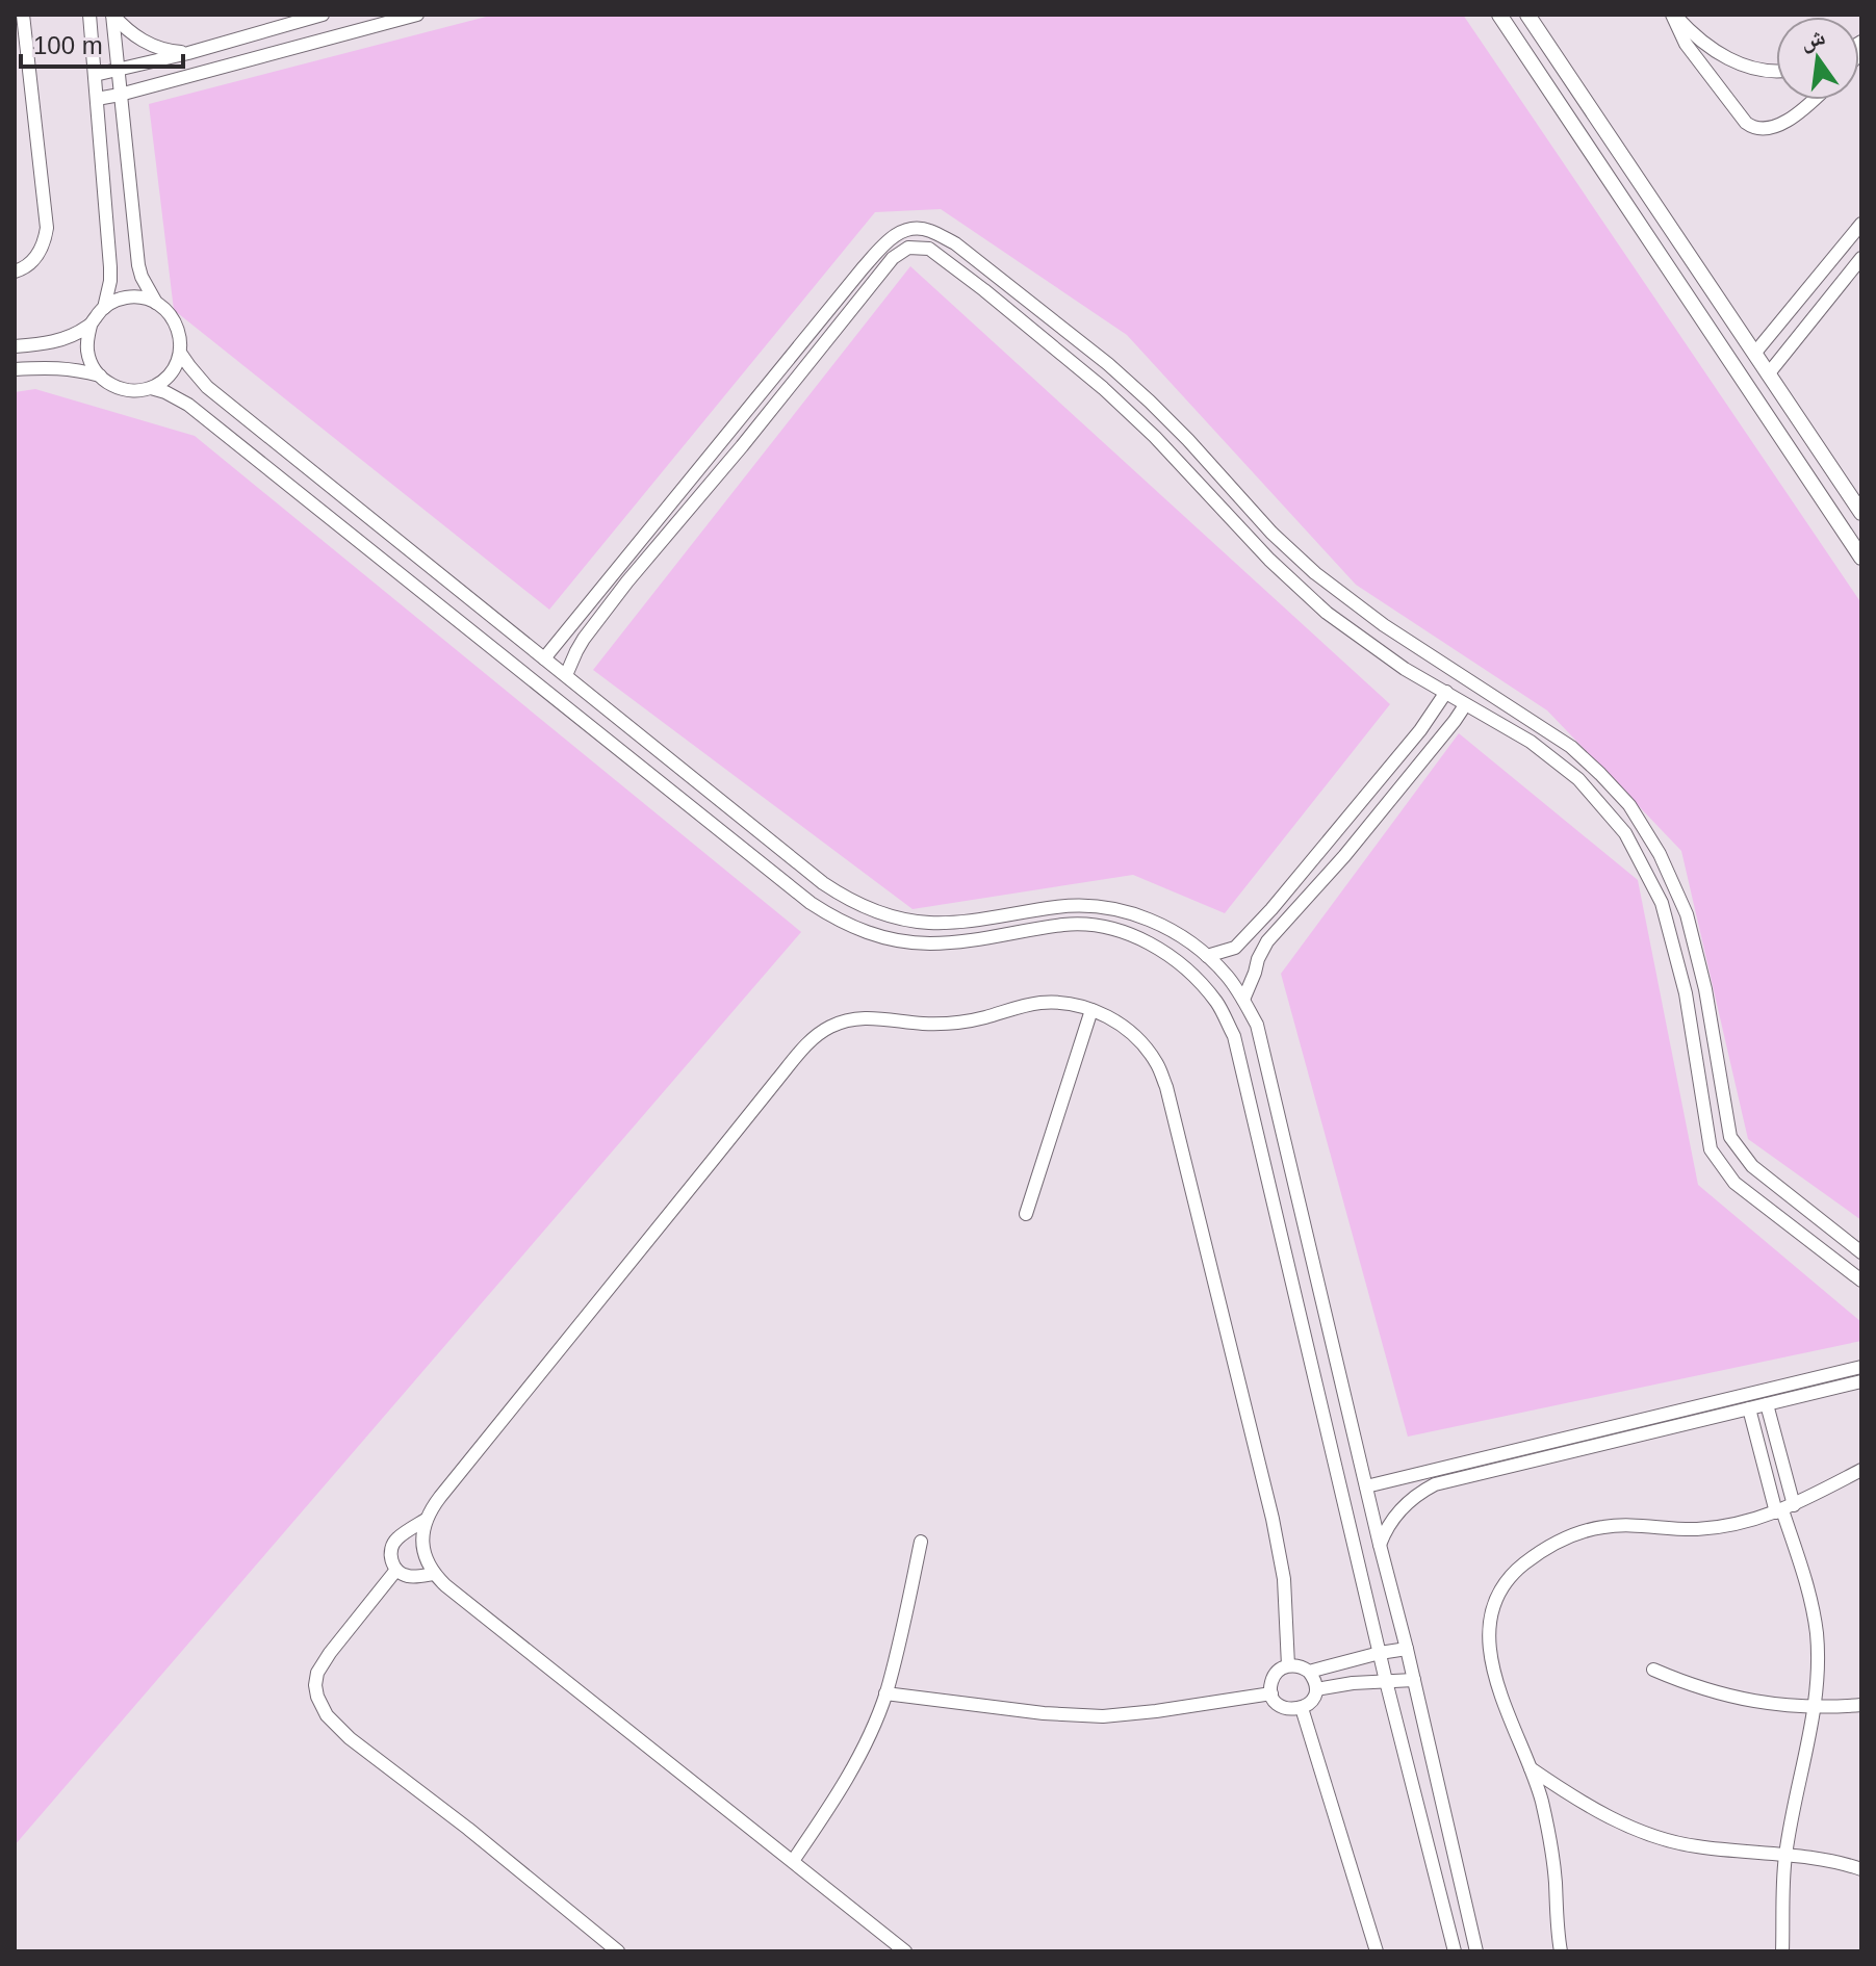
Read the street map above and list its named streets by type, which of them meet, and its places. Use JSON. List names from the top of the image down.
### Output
{
  "scale_bar": "100 m",
  "north": "top"
}
